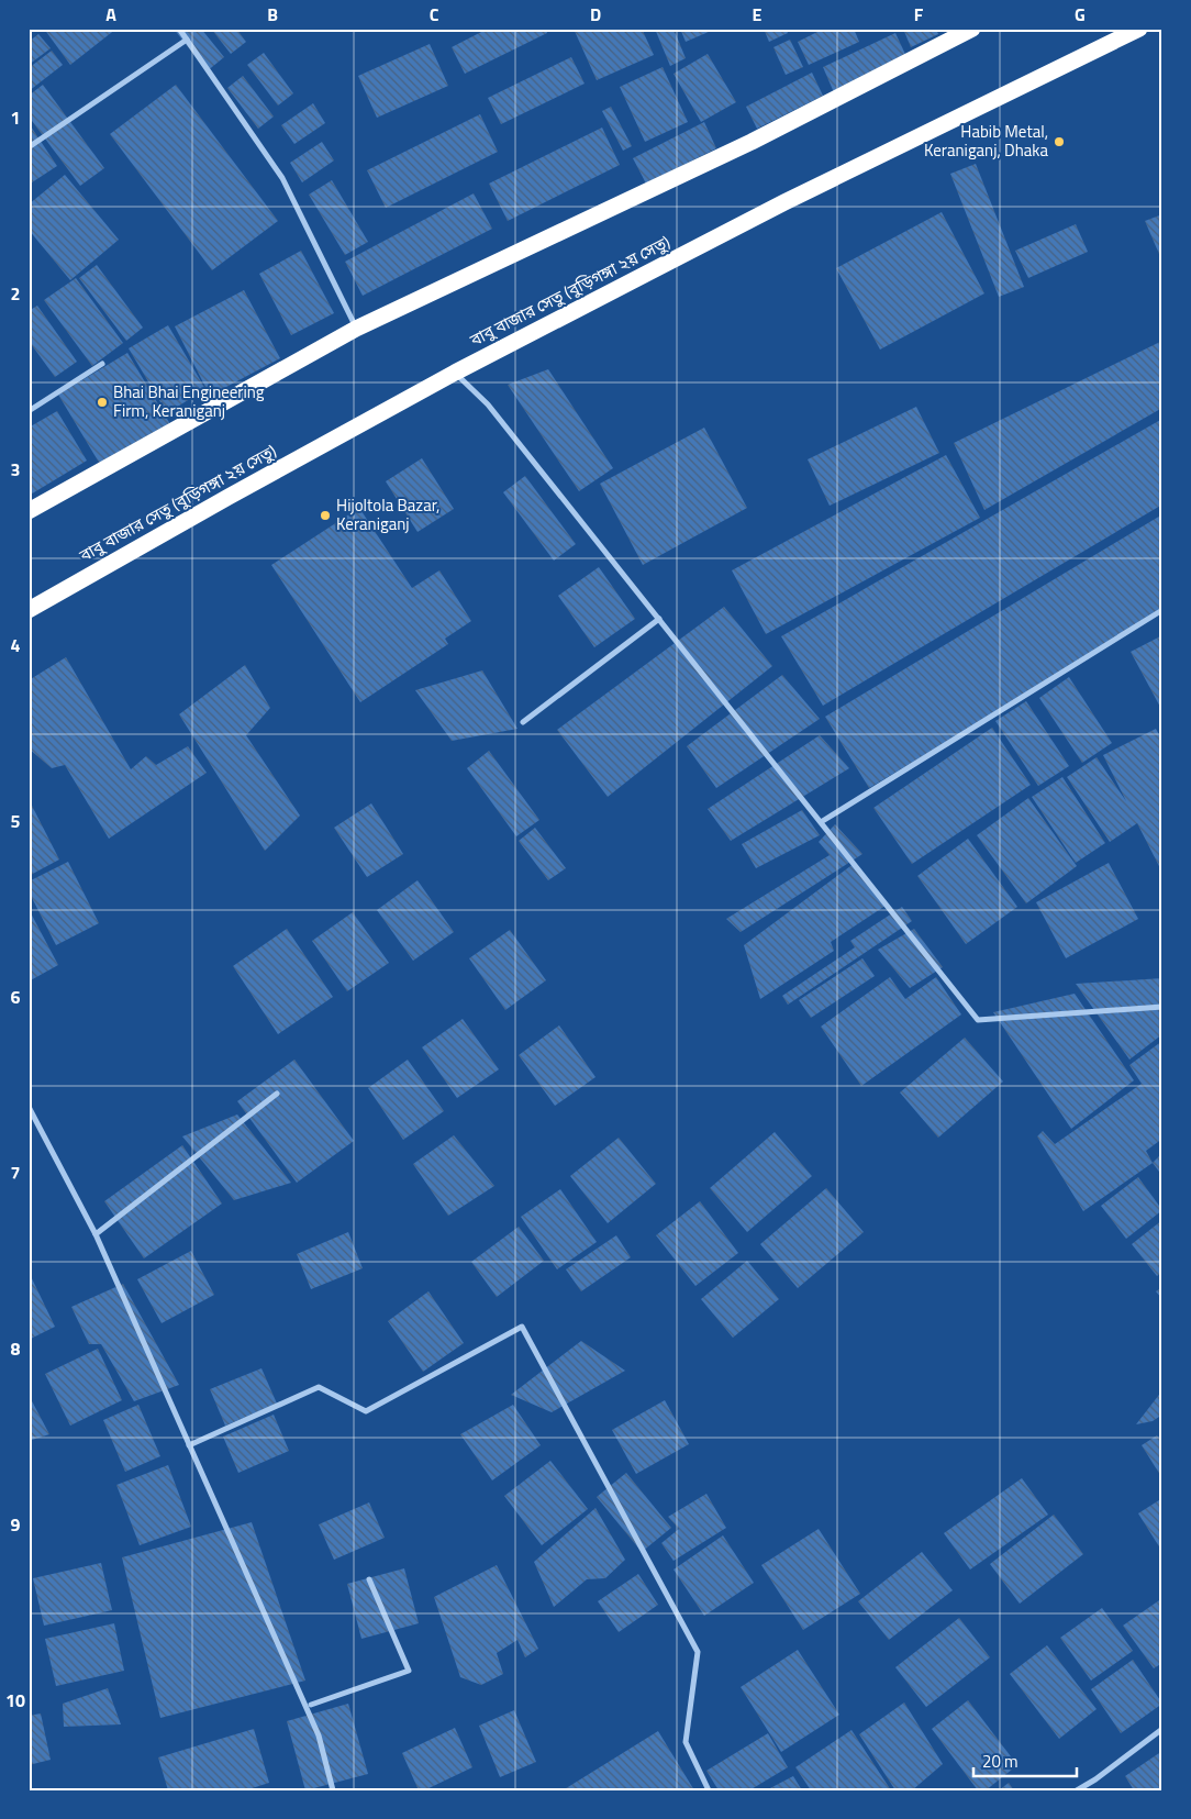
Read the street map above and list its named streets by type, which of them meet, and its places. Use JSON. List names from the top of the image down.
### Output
{
  "streets": {
    "highway": ["বাবু বাজার সেতু (বুড়িগঙ্গা ২য় সেতু)"]
  },
  "places": ["Habib Metal, Keraniganj, Dhaka", "Bhai Bhai Engineering Firm, Keraniganj", "Hijoltola Bazar, Keraniganj"],
  "scale_bar": "20 m",
  "grid": {
    "columns": [
      "A",
      "B",
      "C",
      "D",
      "E",
      "F",
      "G"
    ],
    "rows": [
      "1",
      "2",
      "3",
      "4",
      "5",
      "6",
      "7",
      "8",
      "9",
      "10"
    ]
  }
}
